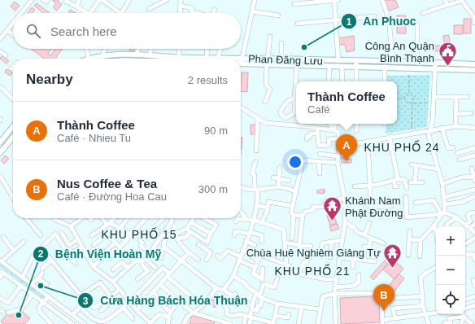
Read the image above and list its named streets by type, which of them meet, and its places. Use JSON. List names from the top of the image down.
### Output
{
  "streets": {
    "main road": ["Phan Đăng Lưu"]
  },
  "districts": ["KHU PHỐ 24", "KHU PHỐ 15", "KHU PHỐ 21"],
  "places": {
    "other": ["An Phuoc", "Cửa Hàng Bách Hóa Thuận", "Bệnh Viện Hoàn Mỹ"],
    "public building": ["Công An Quận Bình Thạnh"],
    "temple": ["Khánh Nam Phật Đường", "Chùa Huê Nghiêm Giảng Tự"]
  },
  "page": {
    "search": "Search here",
    "heading": ["Nearby", "2 results"],
    "popup": ["Thành Coffee", "Café"],
    "list": [
      {
        "mark": "A",
        "name": "Thành Coffee",
        "note": "Café · Nhieu Tu",
        "value": "90 m"
      },
      {
        "mark": "B",
        "name": "Nus Coffee & Tea",
        "note": "Café · Đường Hoa Cau",
        "value": "300 m"
      }
    ],
    "pins": ["A", "B"],
    "map_buttons": ["+", "−"]
  }
}
